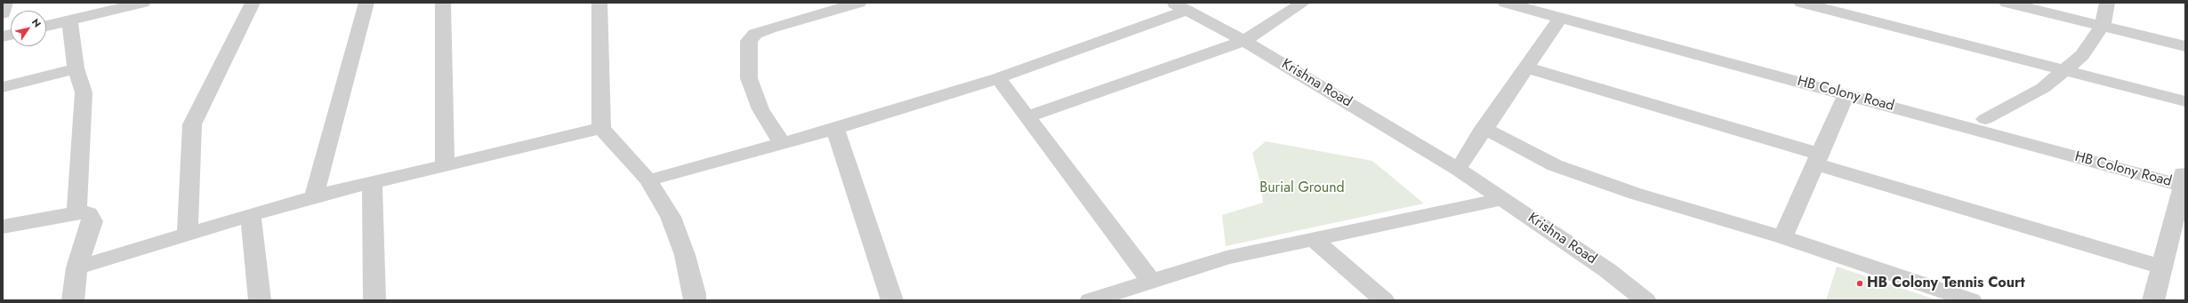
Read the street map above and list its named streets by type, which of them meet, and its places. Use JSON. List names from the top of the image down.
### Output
{
  "streets": {
    "street": ["Krishna Road", "HB Colony Road"]
  },
  "parks": ["Burial Ground"],
  "places": ["HB Colony Tennis Court"],
  "north": "top right"
}
